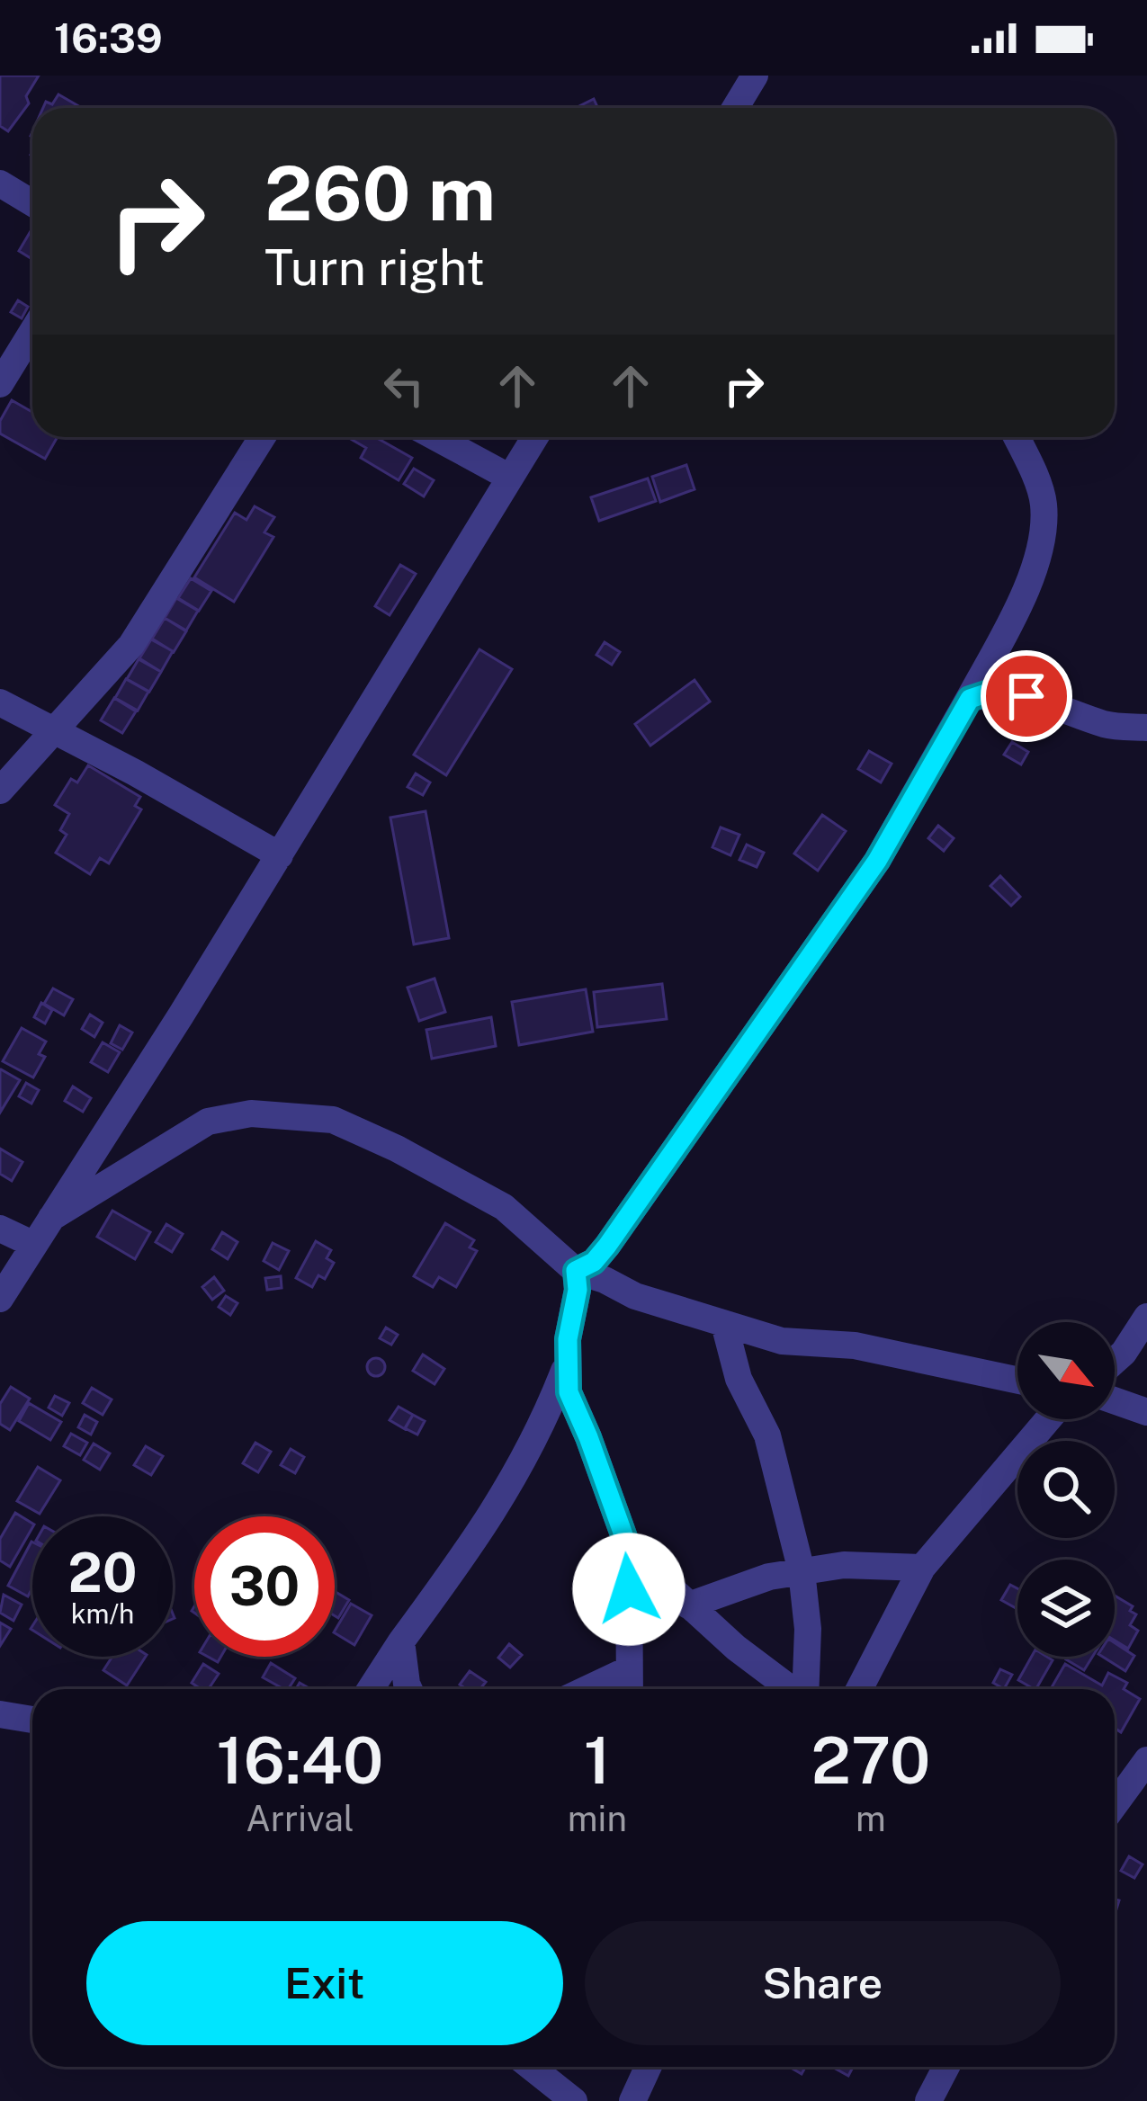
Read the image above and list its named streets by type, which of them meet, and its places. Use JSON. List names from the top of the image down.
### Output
{
  "north": "bottom right",
  "page": {
    "status": "16:39",
    "turn": ["260 m", "Turn right"],
    "speed": "20 km/h",
    "limit": "30",
    "eta": [
      "16:40",
      "Arrival",
      "1",
      "min",
      "270",
      "m"
    ],
    "buttons": ["Exit", "Share"]
  }
}
